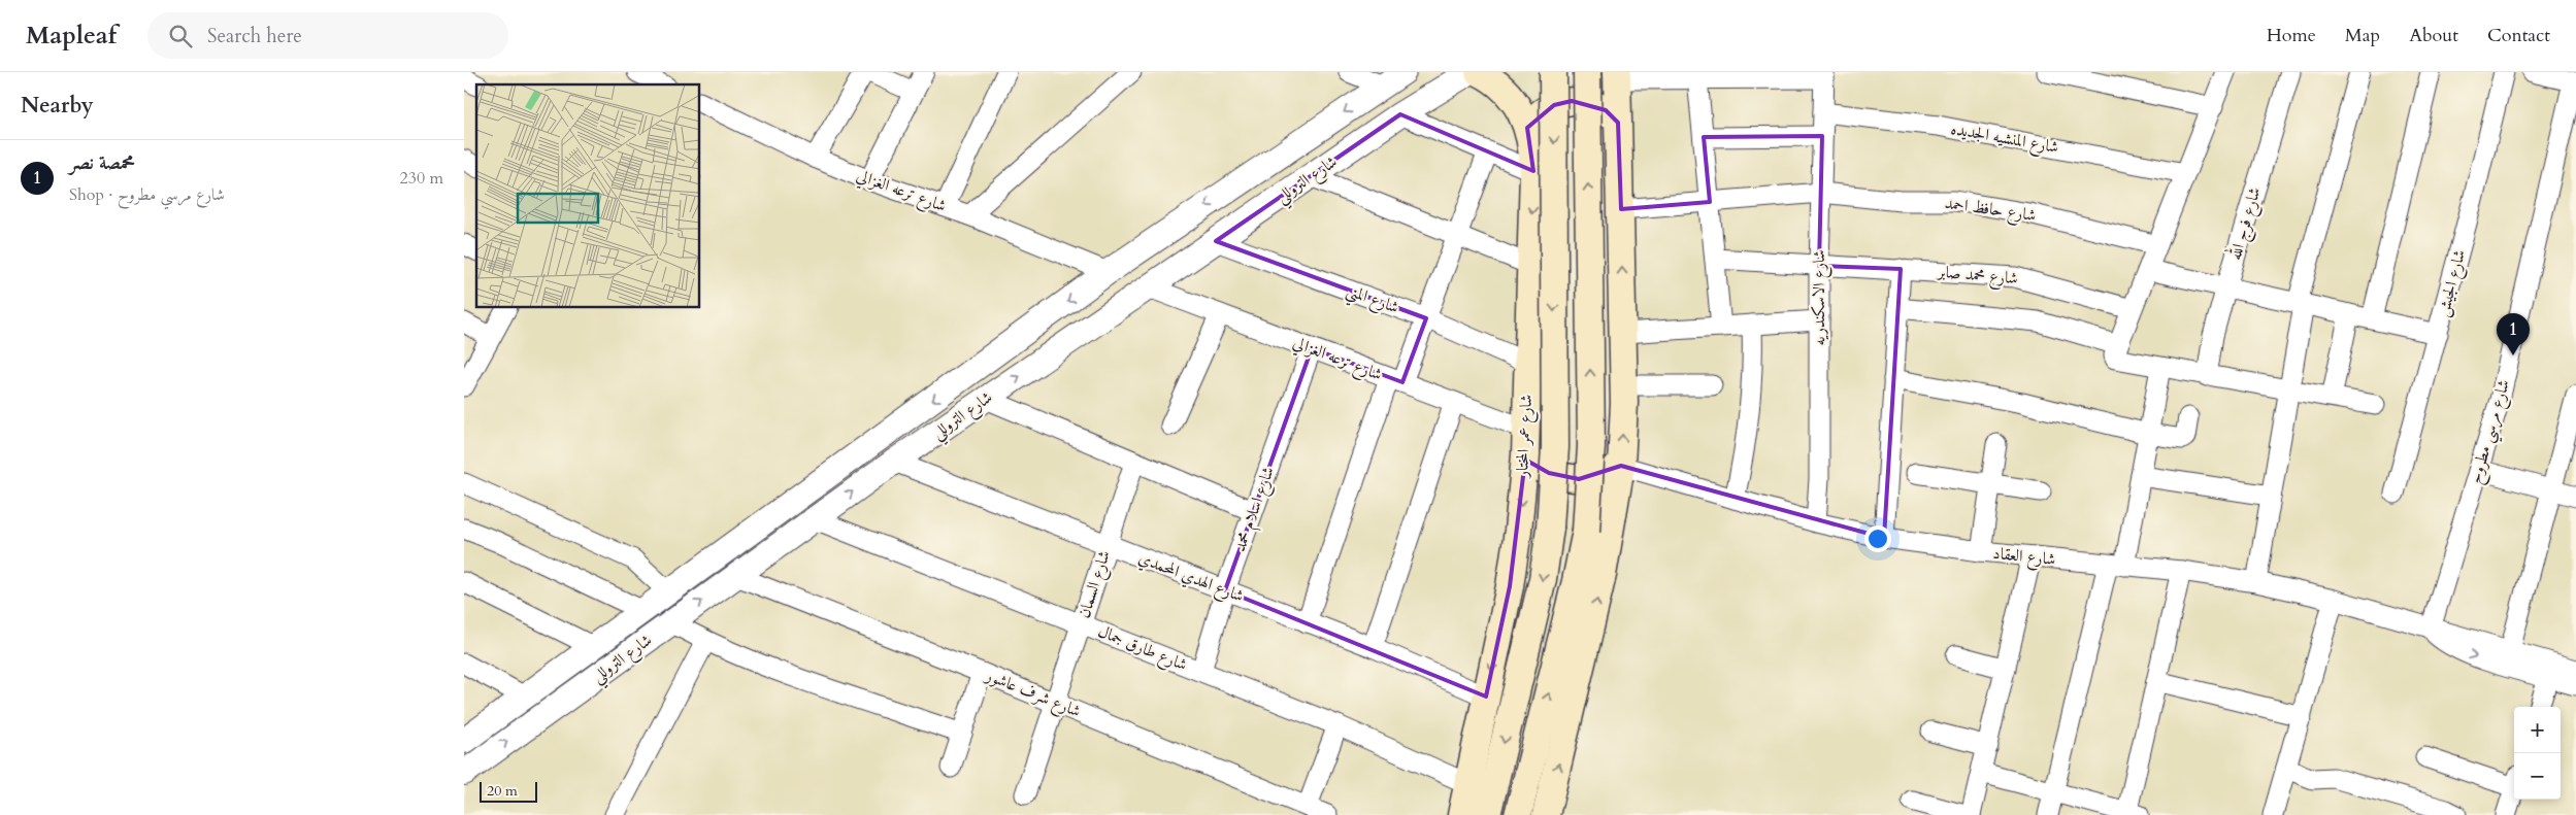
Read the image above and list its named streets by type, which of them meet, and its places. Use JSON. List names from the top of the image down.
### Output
{
  "streets": {
    "main road": ["شارع عمر المختار"],
    "street": [
      "شارع المنشيه الجديده",
      "شارع التروللي",
      "شارع ترعه الغزالي",
      "شارع حافظ احمد",
      "شارع فرج الله",
      "شارع محمد صابر",
      "شارع الجيش",
      "شارع الاسكندريه",
      "شارع المني",
      "شارع مرسي مطروح",
      "شارع اسلام محمد",
      "شارع العقاد",
      "شارع الهدي المحمدي",
      "شارع السمان",
      "شارع طارق جمال",
      "شارع شرف عاشور"
    ]
  },
  "crossings": [
    ["شارع المنشيه الجديده", "شارع الاسكندريه"],
    ["شارع التروللي", "شارع ترعه الغزالي"],
    ["شارع التروللي", "شارع المني"],
    ["شارع التروللي", "شارع الهدي المحمدي"],
    ["شارع التروللي", "شارع طارق جمال"],
    ["شارع التروللي", "شارع شرف عاشور"],
    ["شارع ترعه الغزالي", "شارع عمر المختار"],
    ["شارع ترعه الغزالي", "شارع اسلام محمد"],
    ["شارع حافظ احمد", "شارع الاسكندريه"],
    ["شارع محمد صابر", "شارع الاسكندريه"],
    ["شارع الاسكندريه", "شارع العقاد"],
    ["شارع المني", "شارع عمر المختار"],
    ["شارع مرسي مطروح", "شارع العقاد"],
    ["شارع عمر المختار", "شارع الهدي المحمدي"],
    ["شارع عمر المختار", "شارع طارق جمال"],
    ["شارع اسلام محمد", "شارع الهدي المحمدي"],
    ["شارع اسلام محمد", "شارع طارق جمال"],
    ["شارع الهدي المحمدي", "شارع السمان"],
    ["شارع السمان", "شارع طارق جمال"],
    ["شارع السمان", "شارع شرف عاشور"]
  ],
  "scale_bar": "20 m",
  "page": {
    "header": "Mapleaf",
    "search": "Search here",
    "nav": [
      "Home",
      "Map",
      "About",
      "Contact"
    ],
    "heading": "Nearby",
    "list": [
      {
        "mark": "1",
        "name": "محمصة نصر",
        "note": "Shop · شارع مرسي مطروح",
        "value": "230 m"
      }
    ],
    "pins": "1",
    "map_buttons": ["+", "−"],
    "scale": "20 m"
  }
}
